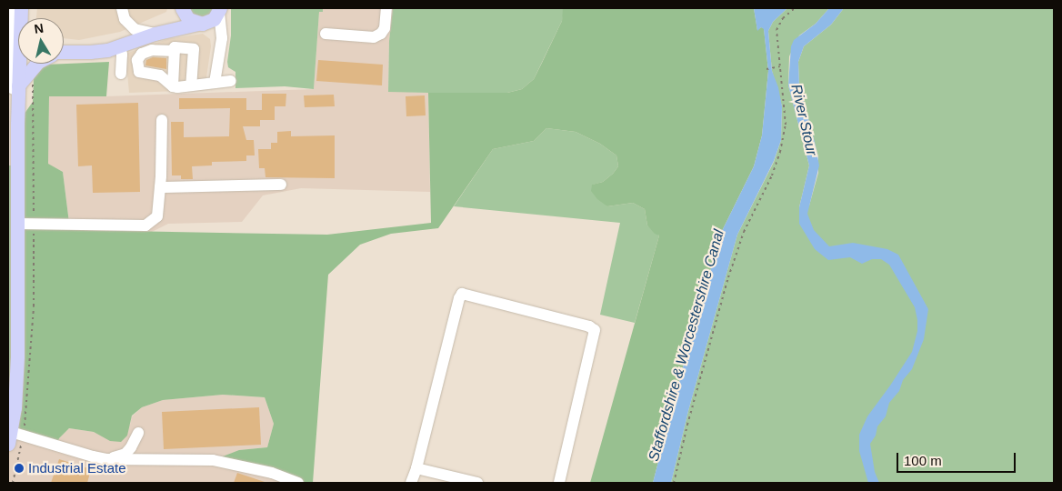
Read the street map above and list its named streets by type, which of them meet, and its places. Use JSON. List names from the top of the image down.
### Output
{
  "water": ["River Stour", "Staffordshire & Worcestershire Canal"],
  "places": ["Industrial Estate"],
  "scale_bar": "100 m",
  "north": "top"
}
